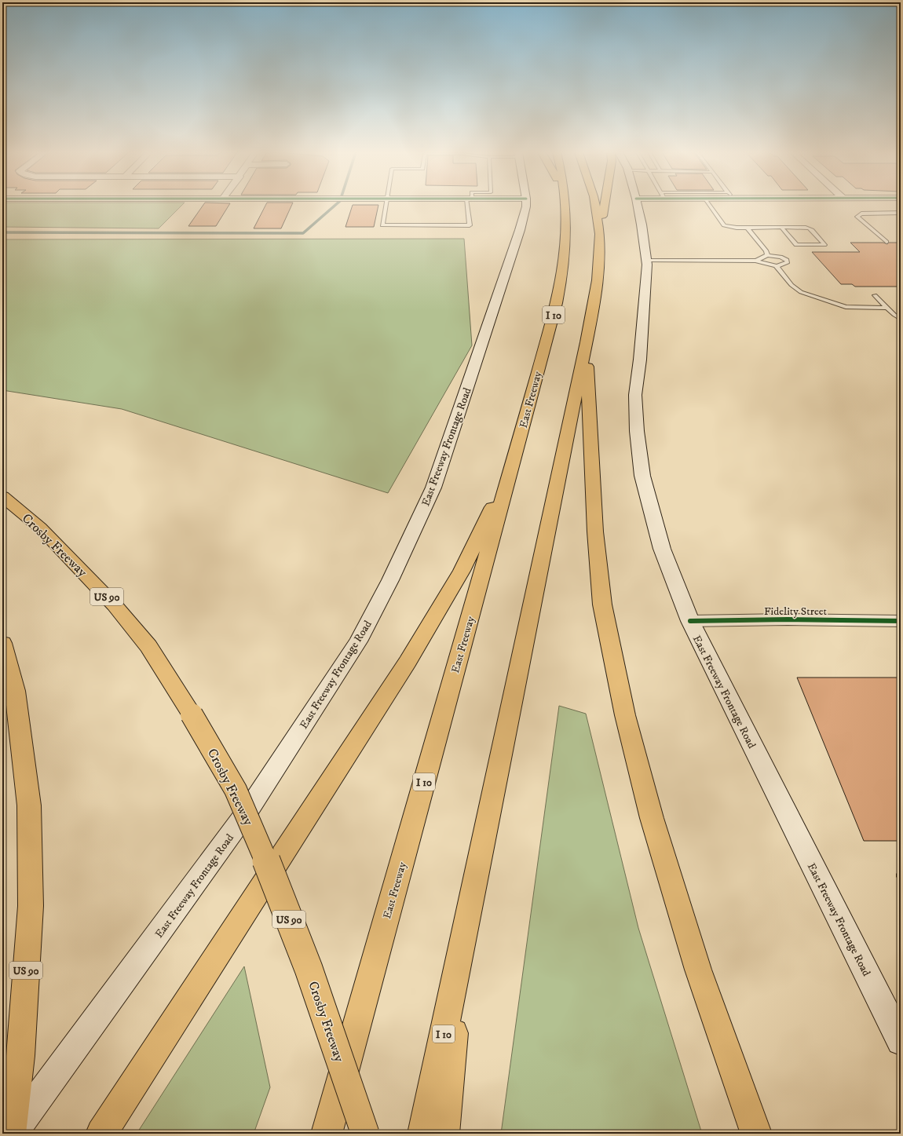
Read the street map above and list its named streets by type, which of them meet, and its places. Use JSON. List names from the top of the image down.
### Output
{
  "streets": {
    "highway": [
      "I 10",
      "East Freeway",
      "Crosby Freeway",
      "US 90"
    ],
    "main road": ["East Freeway Frontage Road"],
    "street": ["Fidelity Street"]
  },
  "crossings": [
    ["East Freeway Frontage Road", "US 90"],
    ["East Freeway Frontage Road", "Fidelity Street"]
  ]
}
